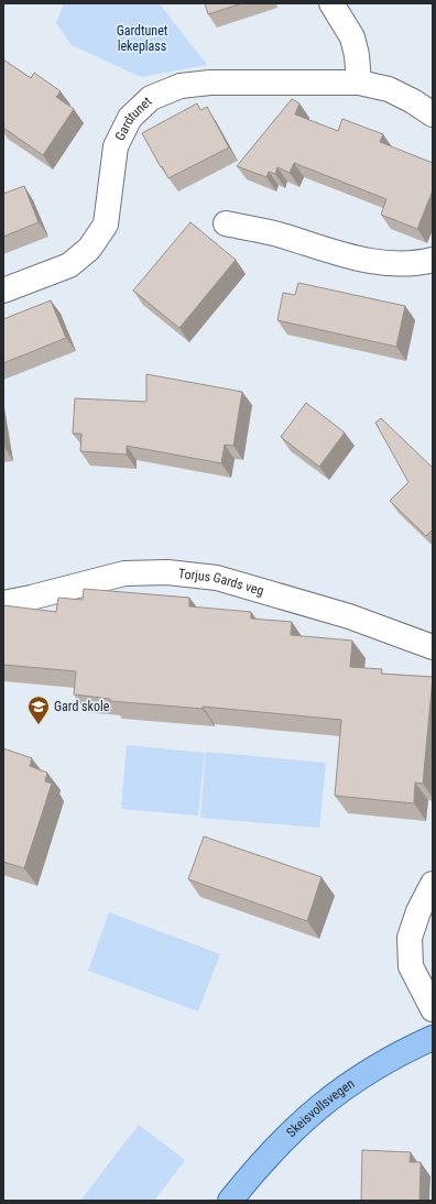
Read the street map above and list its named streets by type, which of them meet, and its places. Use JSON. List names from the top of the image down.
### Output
{
  "streets": {
    "main road": ["Skeisvollsvegen"],
    "street": ["Gardtunet", "Torjus Gards veg"]
  },
  "parks": ["Gardtunet lekeplass"],
  "places": {
    "school or university": ["Gard skole"]
  }
}
